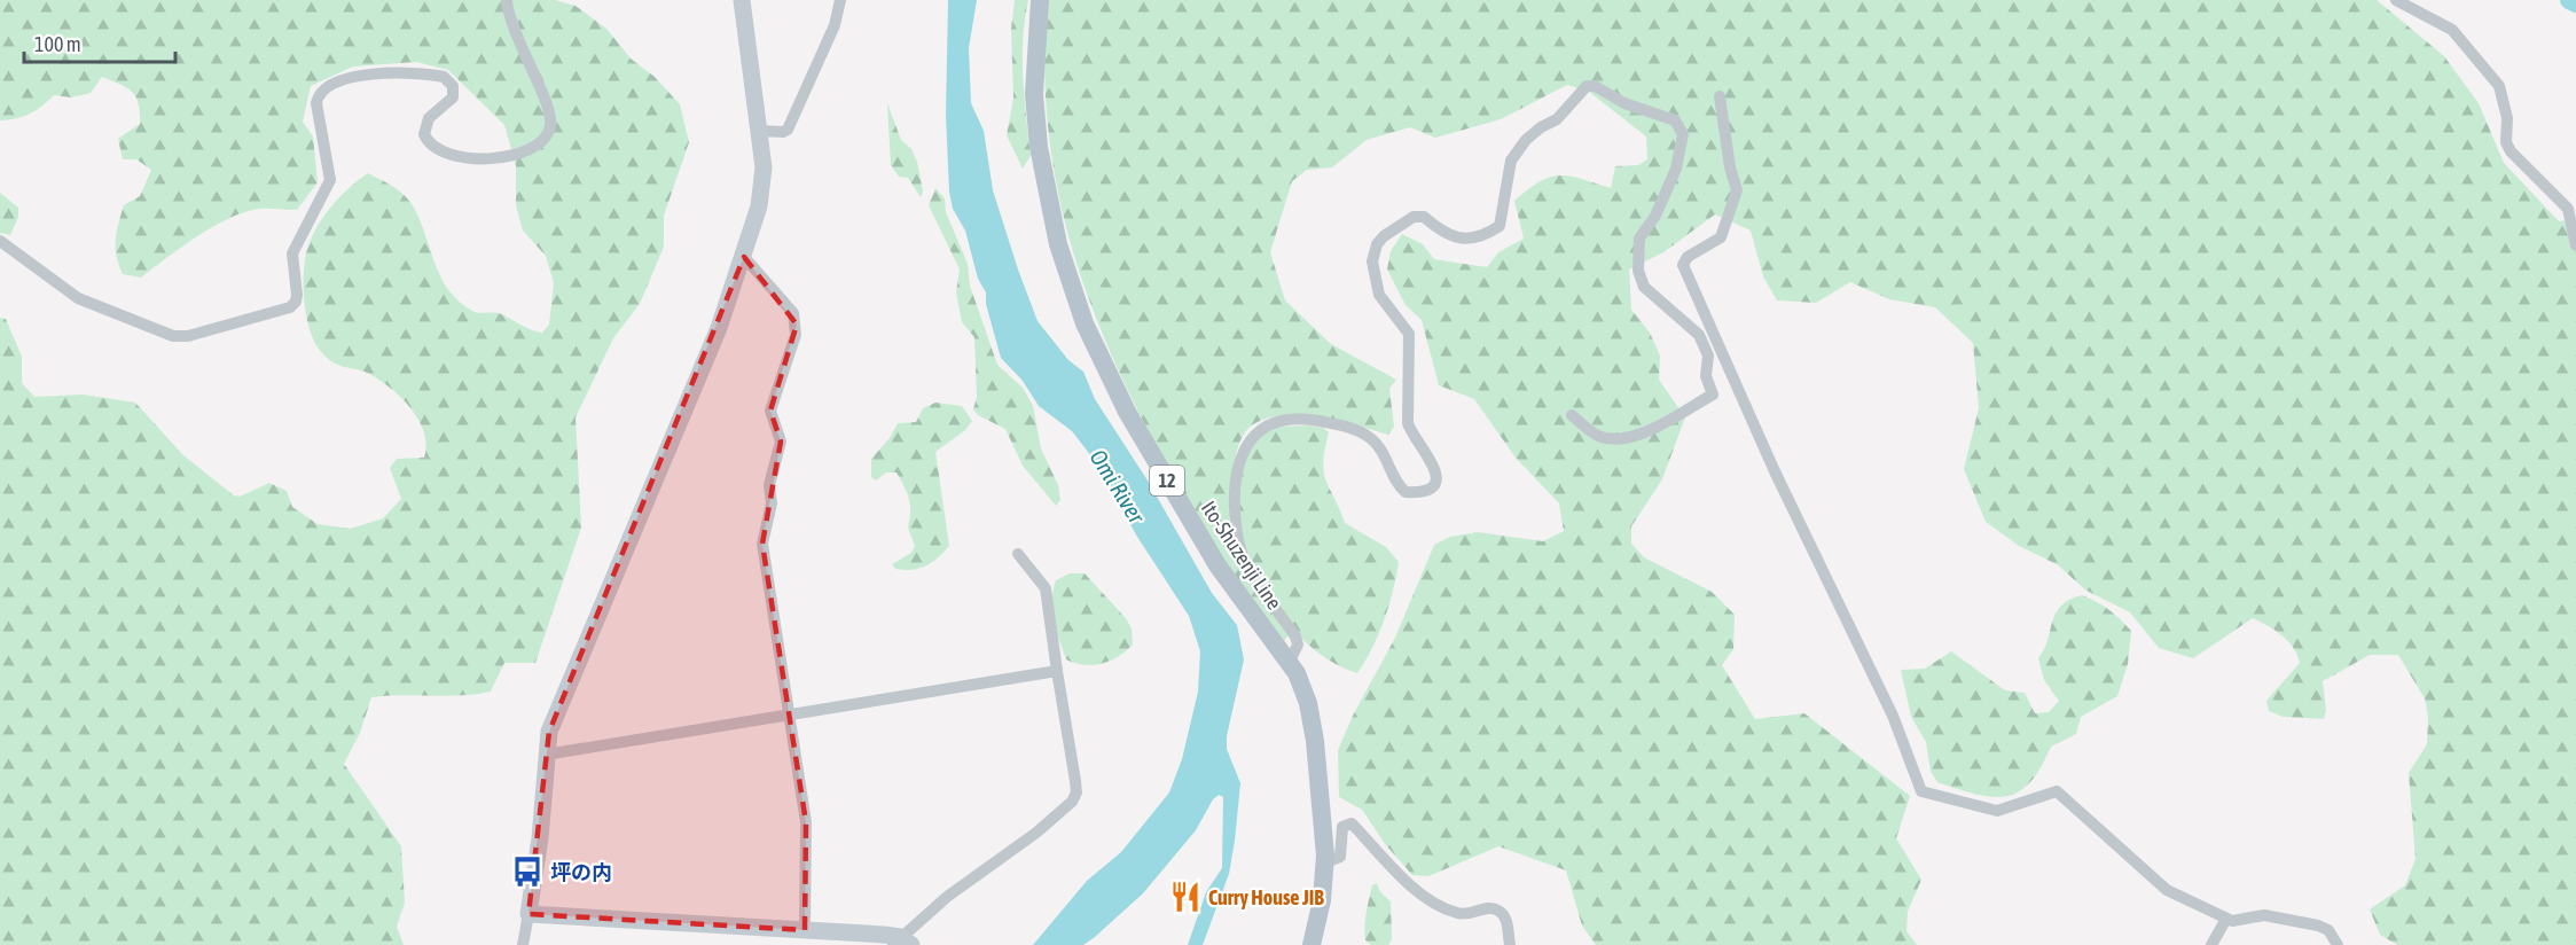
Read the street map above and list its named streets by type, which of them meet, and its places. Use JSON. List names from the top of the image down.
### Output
{
  "streets": {
    "main road": ["12", "Ito-Shuzenji Line"]
  },
  "water": ["Omi River"],
  "places": {
    "bus stop": ["坪の内"],
    "restaurant": ["Curry House JIB"]
  },
  "scale_bar": "100 m"
}
